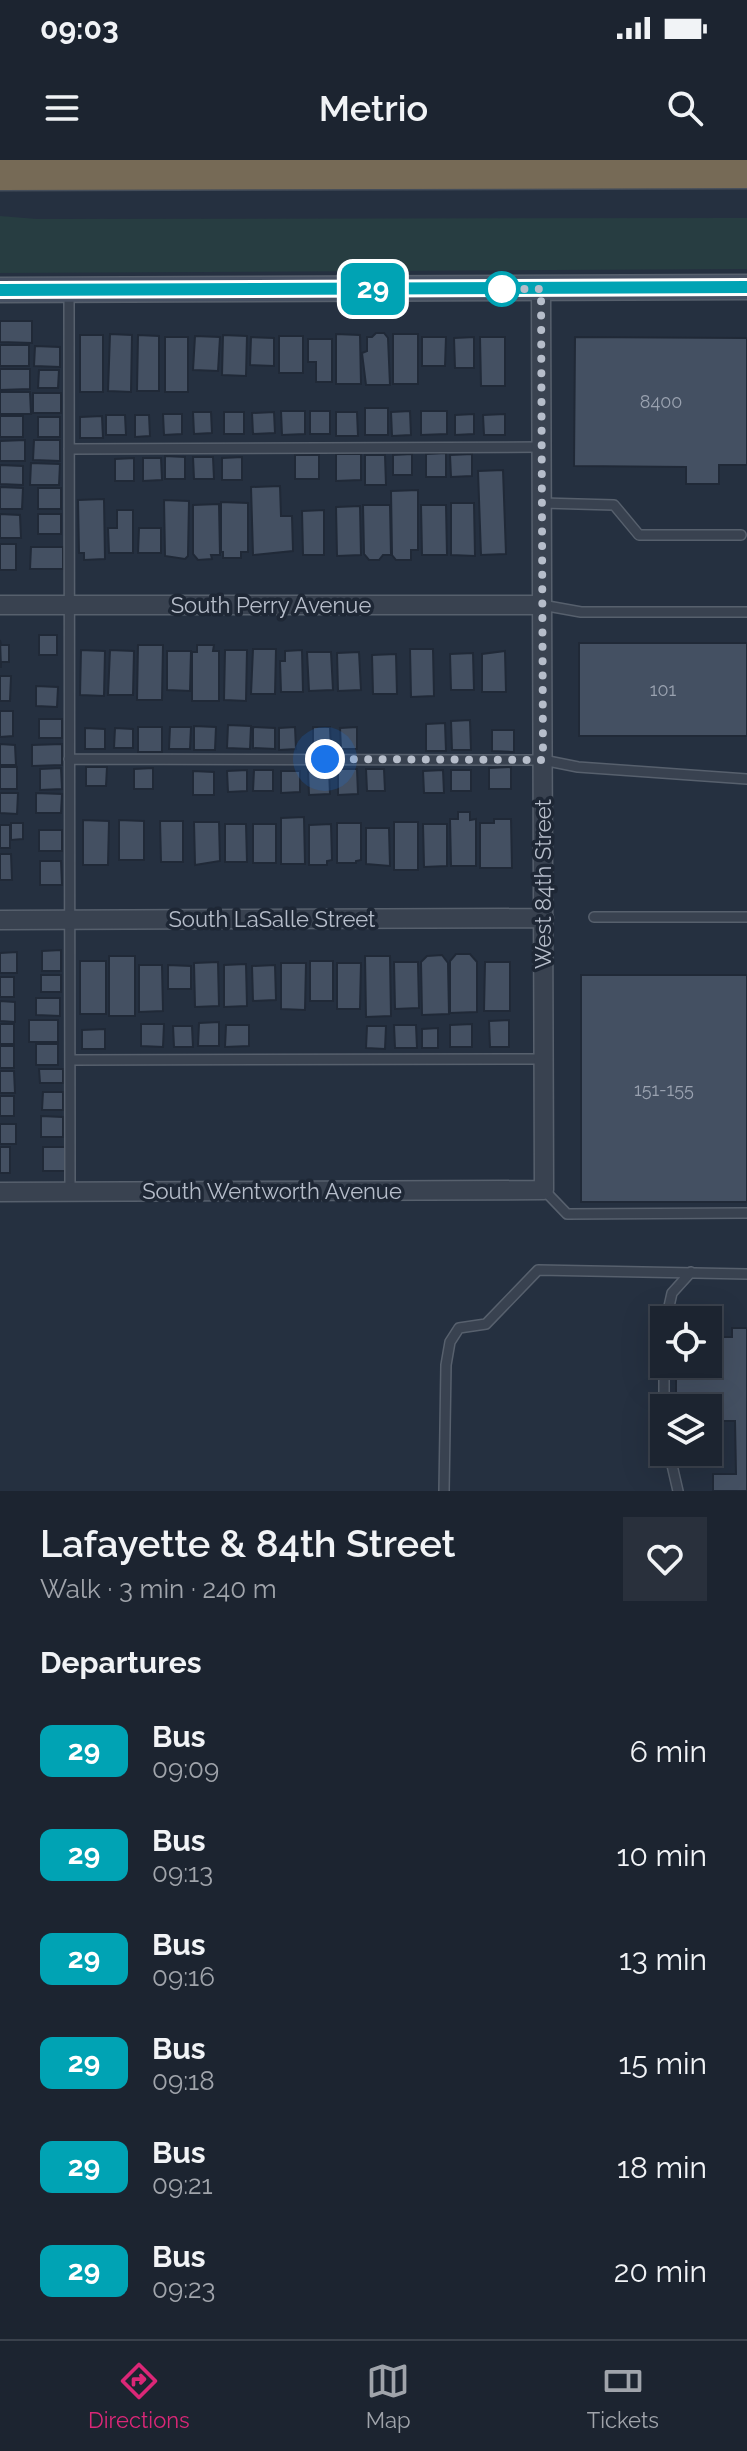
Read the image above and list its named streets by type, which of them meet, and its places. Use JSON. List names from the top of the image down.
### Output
{
  "streets": {
    "street": [
      "South Perry Avenue",
      "West 84th Street",
      "South LaSalle Street",
      "South Wentworth Avenue"
    ]
  },
  "crossings": [
    ["South Perry Avenue", "West 84th Street"],
    ["West 84th Street", "South LaSalle Street"],
    ["West 84th Street", "South Wentworth Avenue"]
  ],
  "lines": ["bus line 29"],
  "house_numbers": ["8400", "101", "151-155"],
  "page": {
    "status": "09:03",
    "header": "Metrio",
    "on_map": "29",
    "heading": [
      ["Lafayette & 84th Street", "Walk · 3 min · 240 m"],
      "Departures"
    ],
    "list": [
      {
        "mark": "29",
        "name": "Bus",
        "note": "09:09",
        "value": "6 min"
      },
      {
        "mark": "29",
        "name": "Bus",
        "note": "09:13",
        "value": "10 min"
      },
      {
        "mark": "29",
        "name": "Bus",
        "note": "09:16",
        "value": "13 min"
      },
      {
        "mark": "29",
        "name": "Bus",
        "note": "09:18",
        "value": "15 min"
      },
      {
        "mark": "29",
        "name": "Bus",
        "note": "09:21",
        "value": "18 min"
      },
      {
        "mark": "29",
        "name": "Bus",
        "note": "09:23",
        "value": "20 min"
      }
    ],
    "tabs": ["Directions", "Map", "Tickets"]
  }
}
